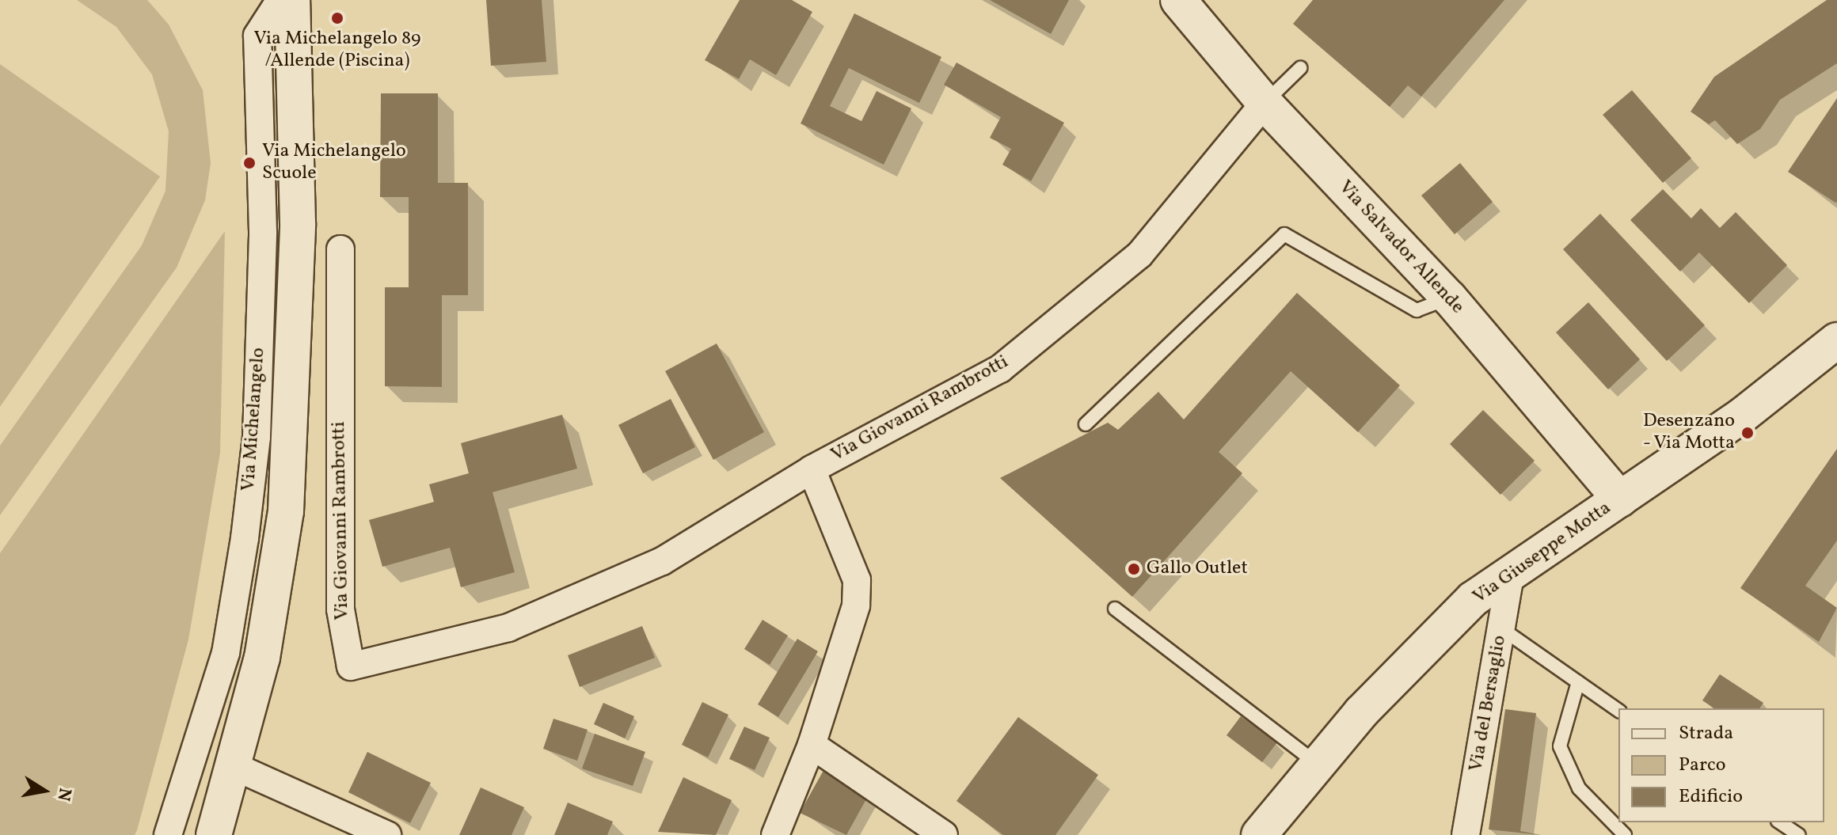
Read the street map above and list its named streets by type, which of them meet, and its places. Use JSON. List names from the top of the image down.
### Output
{
  "streets": {
    "street": [
      "Via Salvador Allende",
      "Via Giovanni Rambrotti",
      "Via Michelangelo",
      "Via Giuseppe Motta",
      "Via del Bersaglio"
    ]
  },
  "crossings": [
    ["Via Salvador Allende", "Via Giovanni Rambrotti"],
    ["Via Salvador Allende", "Via Giuseppe Motta"],
    ["Via Giuseppe Motta", "Via del Bersaglio"]
  ],
  "places": [
    "Via Michelangelo 89 /Allende (Piscina)",
    "Via Michelangelo Scuole",
    "Desenzano - Via Motta",
    "Gallo Outlet"
  ],
  "legend": ["Strada", "Parco", "Edificio"],
  "north": "right"
}
